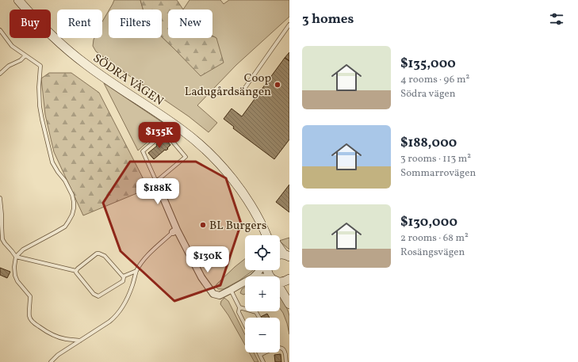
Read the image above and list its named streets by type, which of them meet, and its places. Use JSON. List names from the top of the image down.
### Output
{
  "streets": {
    "main road": ["SÖDRA VÄGEN"]
  },
  "places": ["Coop Ladugårdsängen", "BL Burgers"],
  "page": {
    "heading": "3 homes",
    "chip": [
      "Buy",
      "Rent",
      "Filters",
      "New"
    ],
    "list": [
      {
        "name": "$135,000",
        "note": "4 rooms · 96 m² · Södra vägen"
      },
      {
        "name": "$188,000",
        "note": "3 rooms · 113 m² · Sommarrovägen"
      },
      {
        "name": "$130,000",
        "note": "2 rooms · 68 m² · Rosängsvägen"
      }
    ],
    "price": ["$135K", "$188K", "$130K"],
    "map_buttons": ["+", "−"]
  }
}
